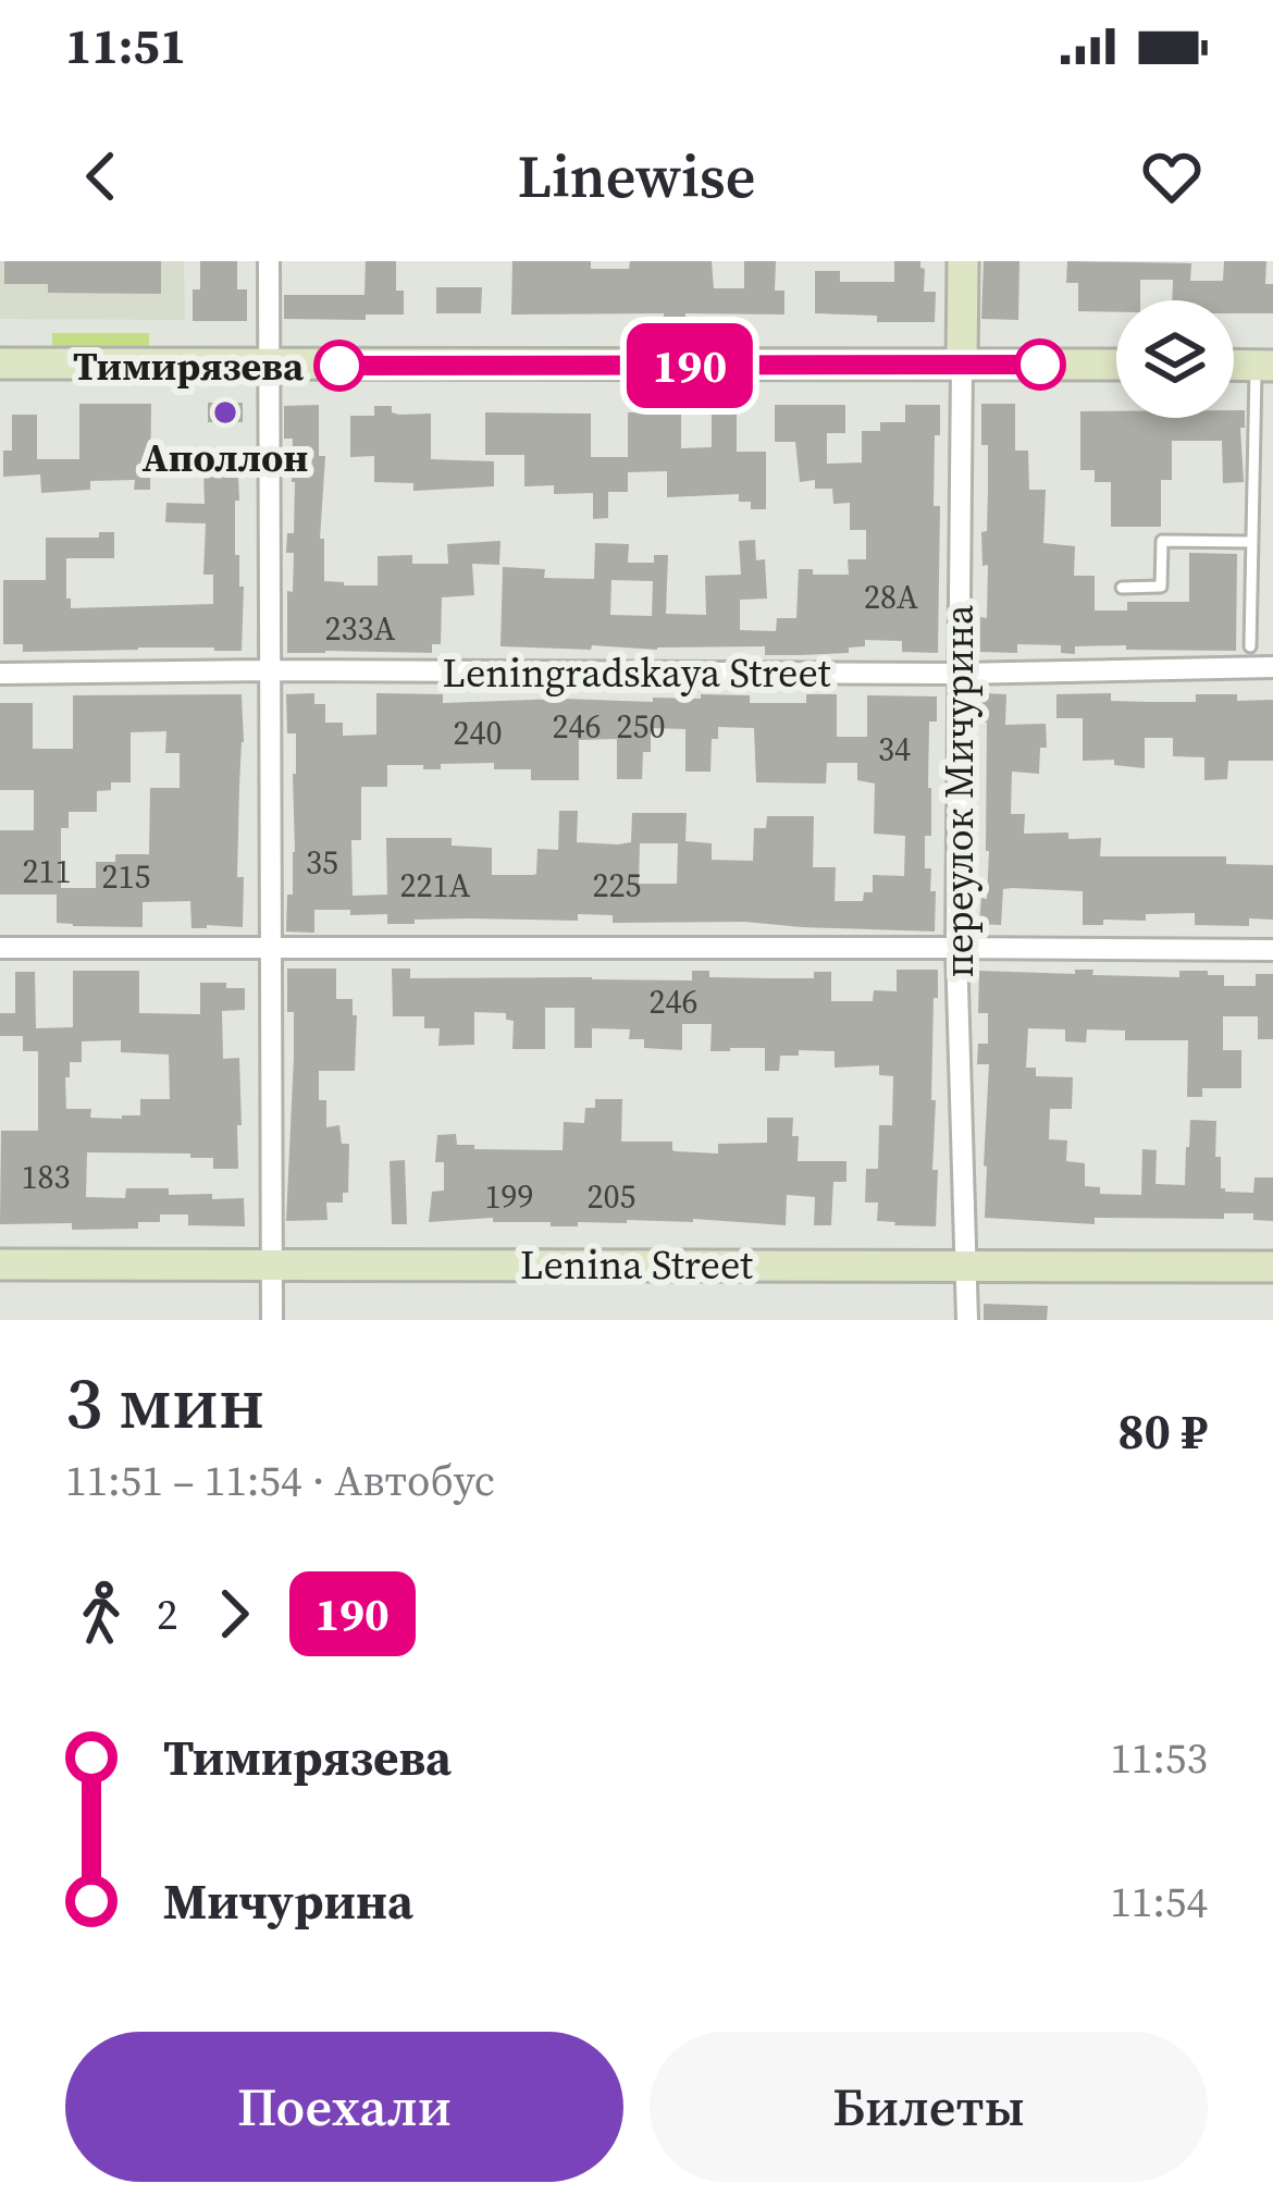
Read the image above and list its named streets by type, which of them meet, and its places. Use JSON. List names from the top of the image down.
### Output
{
  "streets": {
    "street": ["Leningradskaya Street", "переулок Мичурина", "Lenina Street"]
  },
  "crossings": [
    ["Leningradskaya Street", "переулок Мичурина"],
    ["переулок Мичурина", "Lenina Street"]
  ],
  "places": ["Тимирязева", "Аполлон"],
  "lines": ["bus line 190"],
  "house_numbers": [
    "28А",
    "233А",
    "246",
    "250",
    "240",
    "34",
    "35",
    "211",
    "215",
    "221А",
    "225",
    "246",
    "183",
    "199",
    "205"
  ],
  "page": {
    "status": "11:51",
    "header": "Linewise",
    "on_map": "190",
    "heading": ["3 мин", "11:51 – 11:54 · Автобус", "80 ₽"],
    "legs": ["2", "190"],
    "list": [
      {
        "name": "Тимирязева",
        "value": "11:53"
      },
      {
        "name": "Мичурина",
        "value": "11:54"
      }
    ],
    "buttons": ["Поехали", "Билеты"]
  }
}
